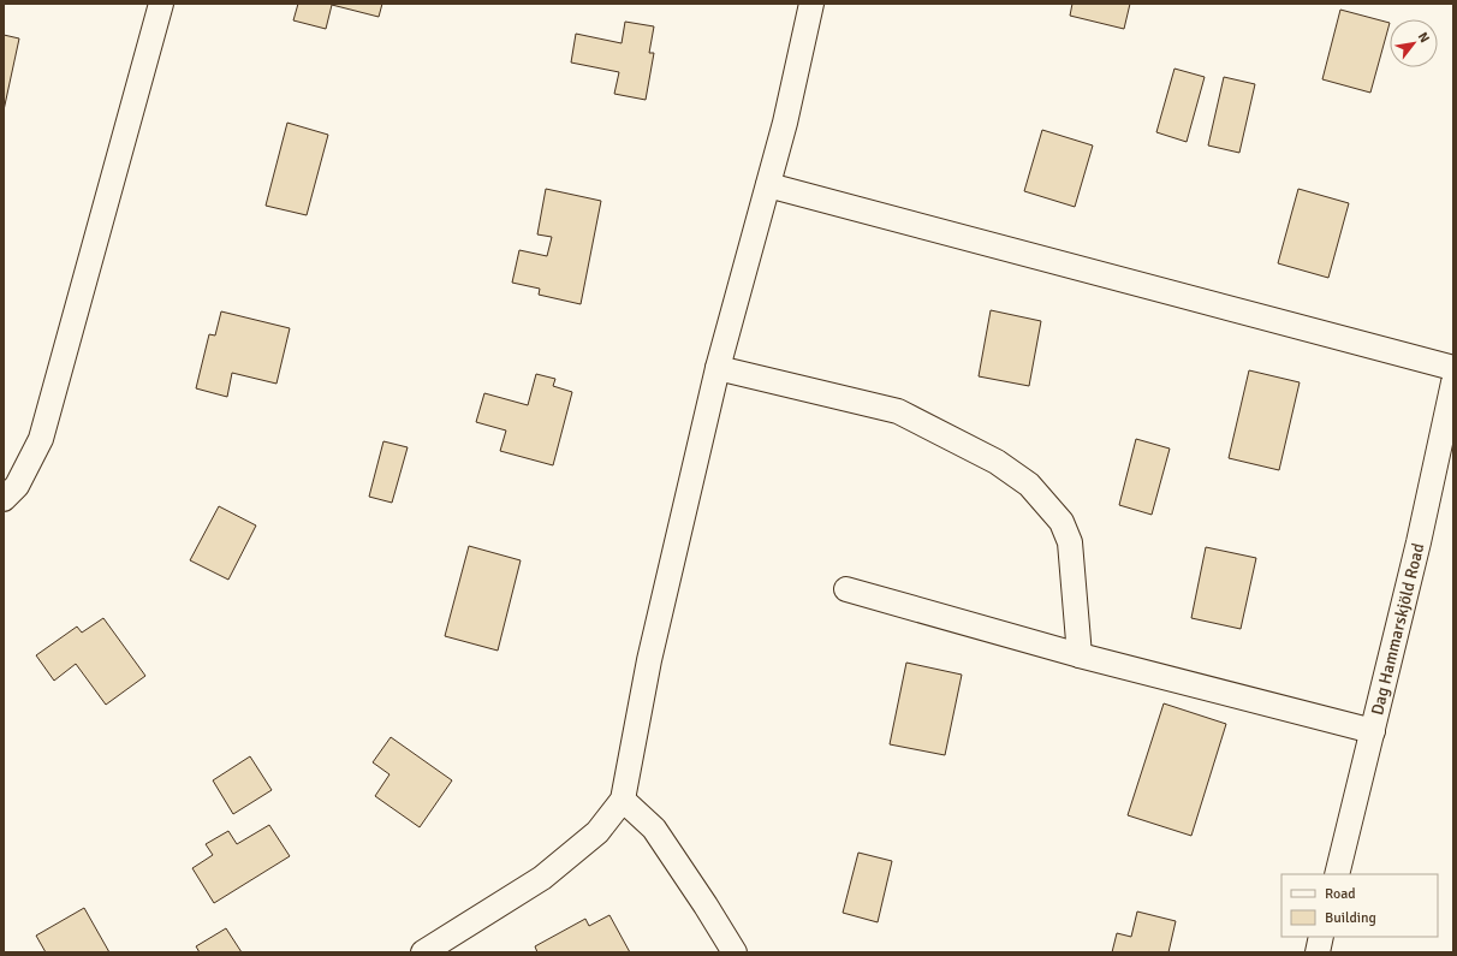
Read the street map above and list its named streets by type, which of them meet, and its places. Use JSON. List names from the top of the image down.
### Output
{
  "streets": {
    "street": ["Dag Hammarskjöld Road"]
  },
  "legend": ["Road", "Building"],
  "north": "top right"
}
